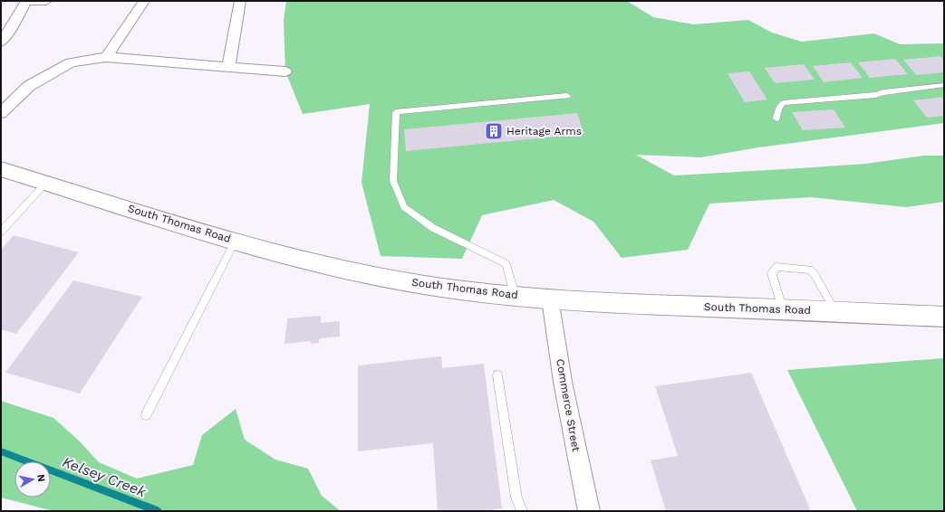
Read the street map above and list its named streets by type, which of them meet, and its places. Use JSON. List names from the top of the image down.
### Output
{
  "streets": {
    "street": ["South Thomas Road", "Commerce Street"]
  },
  "crossings": [
    ["South Thomas Road", "Commerce Street"]
  ],
  "water": ["Kelsey Creek"],
  "places": {
    "building": ["Heritage Arms"]
  },
  "north": "right"
}
